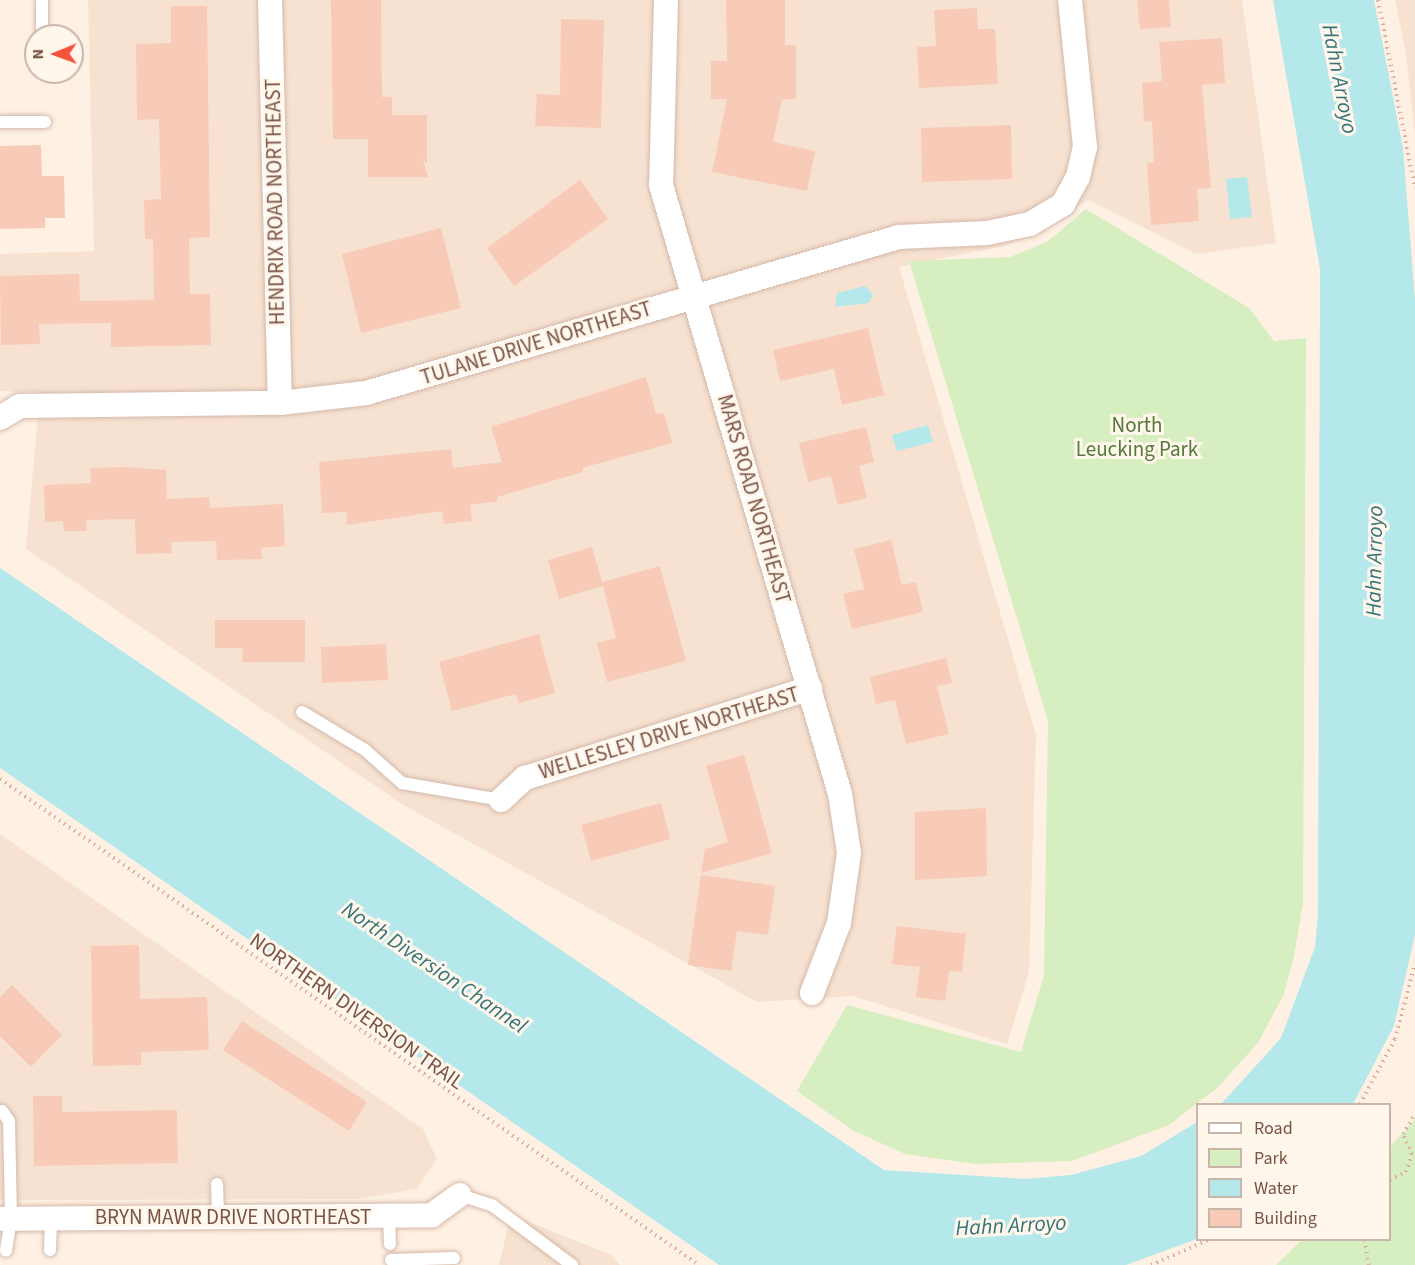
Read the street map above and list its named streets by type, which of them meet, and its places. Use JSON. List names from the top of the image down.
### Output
{
  "streets": {
    "street": [
      "HENDRIX ROAD NORTHEAST",
      "TULANE DRIVE NORTHEAST",
      "MARS ROAD NORTHEAST",
      "WELLESLEY DRIVE NORTHEAST",
      "BRYN MAWR DRIVE NORTHEAST"
    ],
    "path": ["NORTHERN DIVERSION TRAIL"]
  },
  "crossings": [
    ["HENDRIX ROAD NORTHEAST", "TULANE DRIVE NORTHEAST"],
    ["TULANE DRIVE NORTHEAST", "MARS ROAD NORTHEAST"],
    ["MARS ROAD NORTHEAST", "WELLESLEY DRIVE NORTHEAST"]
  ],
  "water": ["Hahn Arroyo", "North Diversion Channel"],
  "parks": ["North Leucking Park"],
  "legend": [
    "Road",
    "Park",
    "Water",
    "Building"
  ],
  "north": "left"
}
